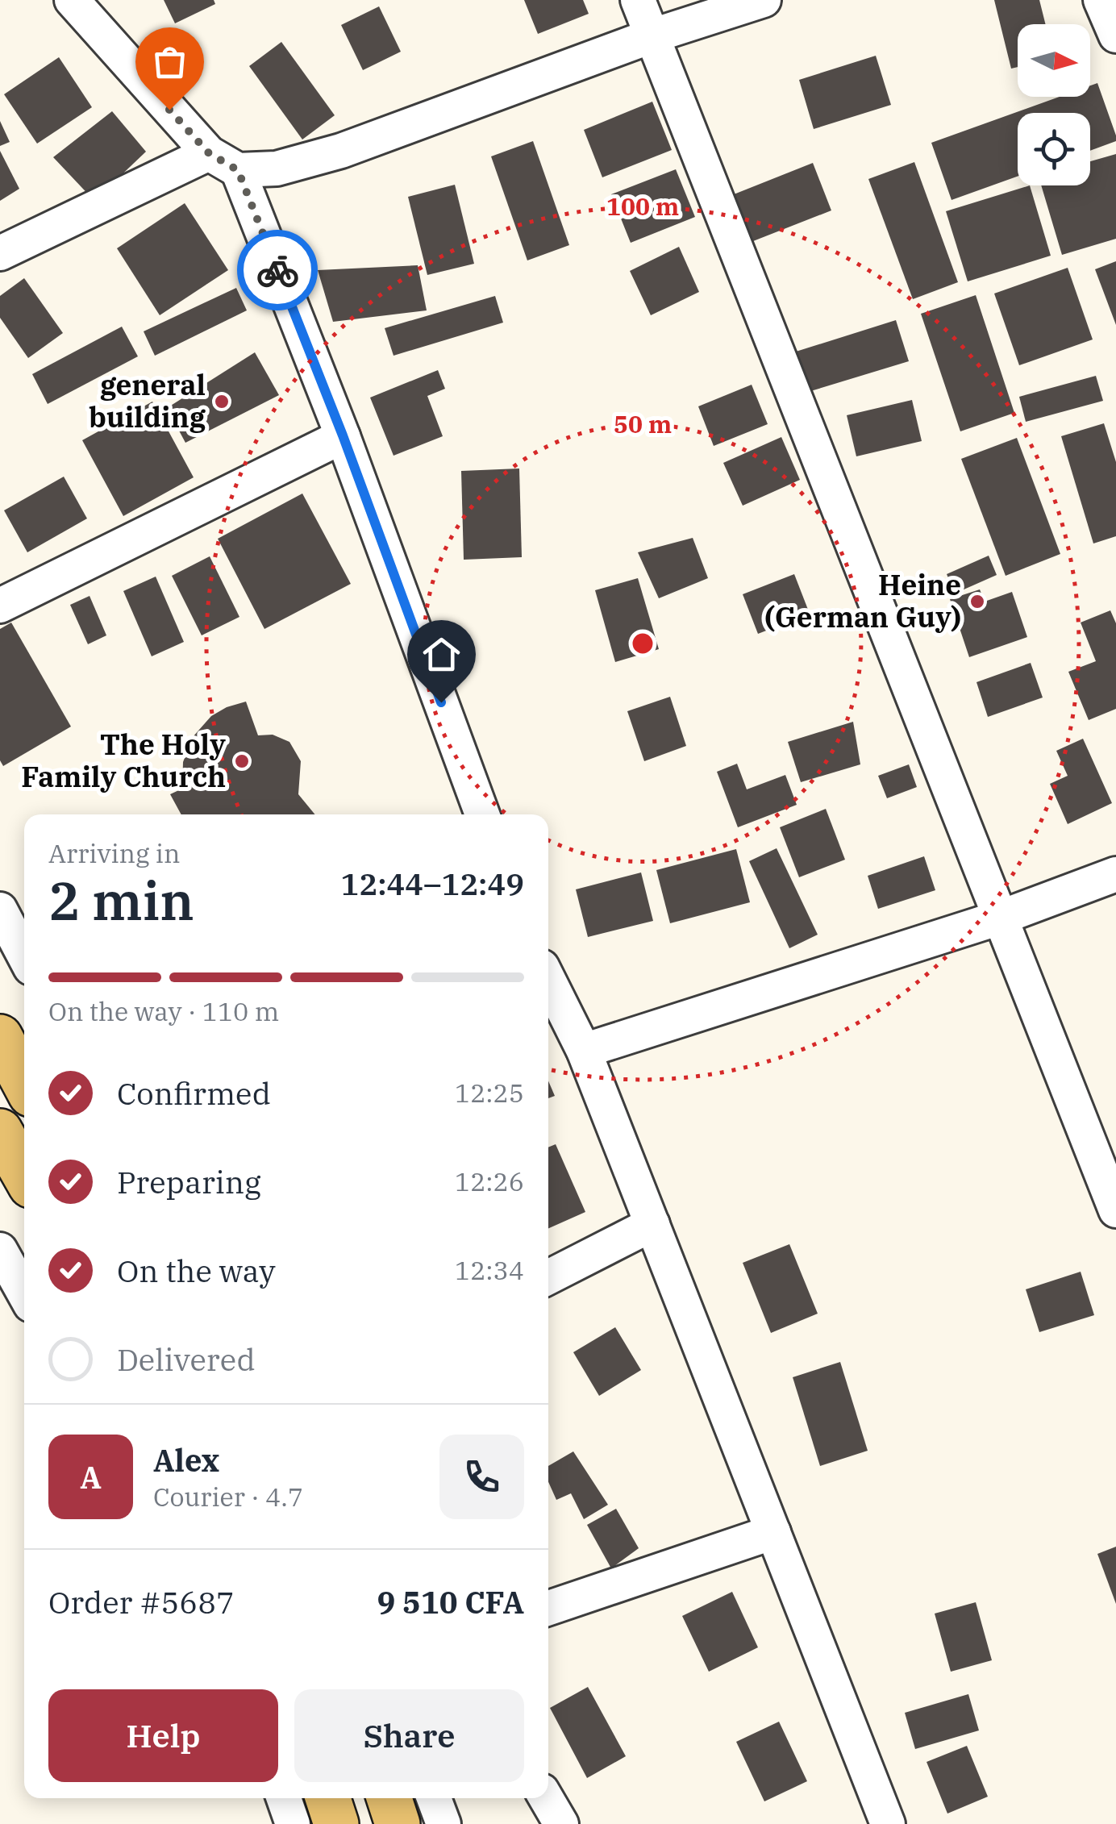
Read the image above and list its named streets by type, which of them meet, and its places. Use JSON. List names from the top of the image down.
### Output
{
  "places": ["general building", "Heine (German Guy)", "The Holy Family Church"],
  "north": "right",
  "page": {
    "heading": ["2 min", "Arriving in", "12:44–12:49"],
    "panel": [
      "Alex",
      "Courier · 4.7",
      "Order #5687",
      "9 510 CFA"
    ],
    "bar": "On the way · 110 m",
    "list": [
      ["Confirmed", "12:25"],
      ["Preparing", "12:26"],
      ["On the way", "12:34"],
      "Delivered"
    ],
    "round": "A",
    "buttons": ["Help", "Share"]
  },
  "rings": ["100 m", "50 m"]
}
